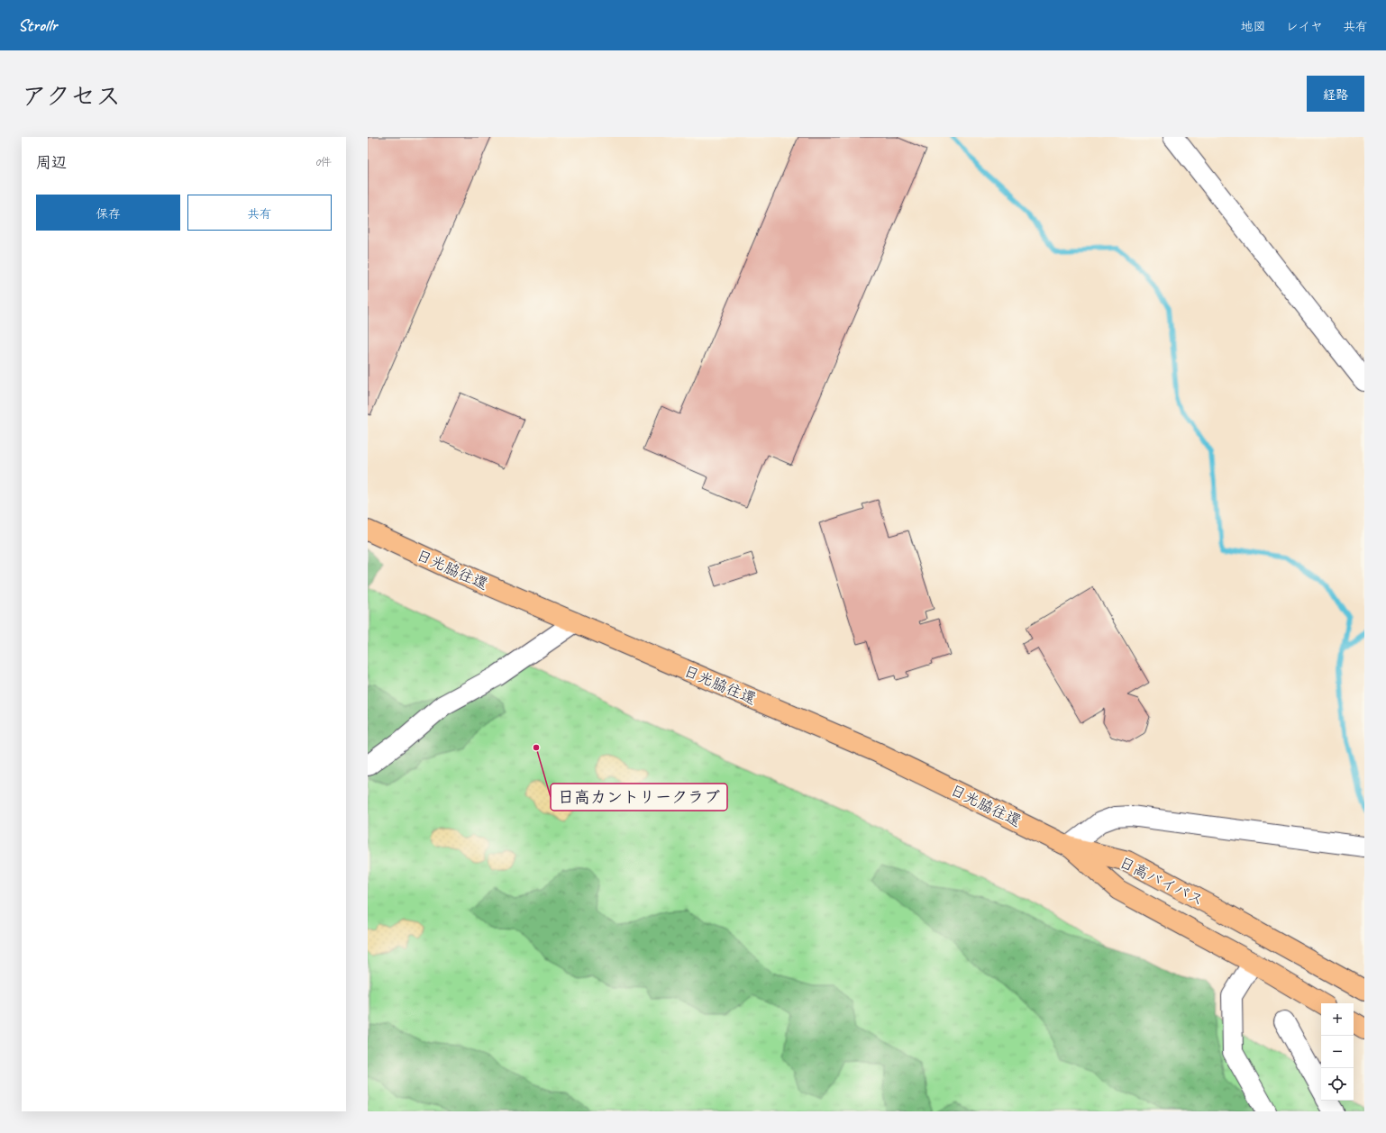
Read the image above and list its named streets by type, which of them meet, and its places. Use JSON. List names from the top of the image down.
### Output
{
  "streets": {
    "highway": ["日光脇往還", "日高バイパス"]
  },
  "crossings": [
    ["日光脇往還", "日高バイパス"]
  ],
  "places": ["日高カントリークラブ"],
  "page": {
    "header": "Strollr",
    "nav": ["地図", "レイヤ", "共有"],
    "title": "アクセス",
    "buttons": [
      "経路",
      ["保存", "共有"]
    ],
    "heading": ["周辺", "0件"],
    "map_buttons": ["+", "−"]
  }
}
